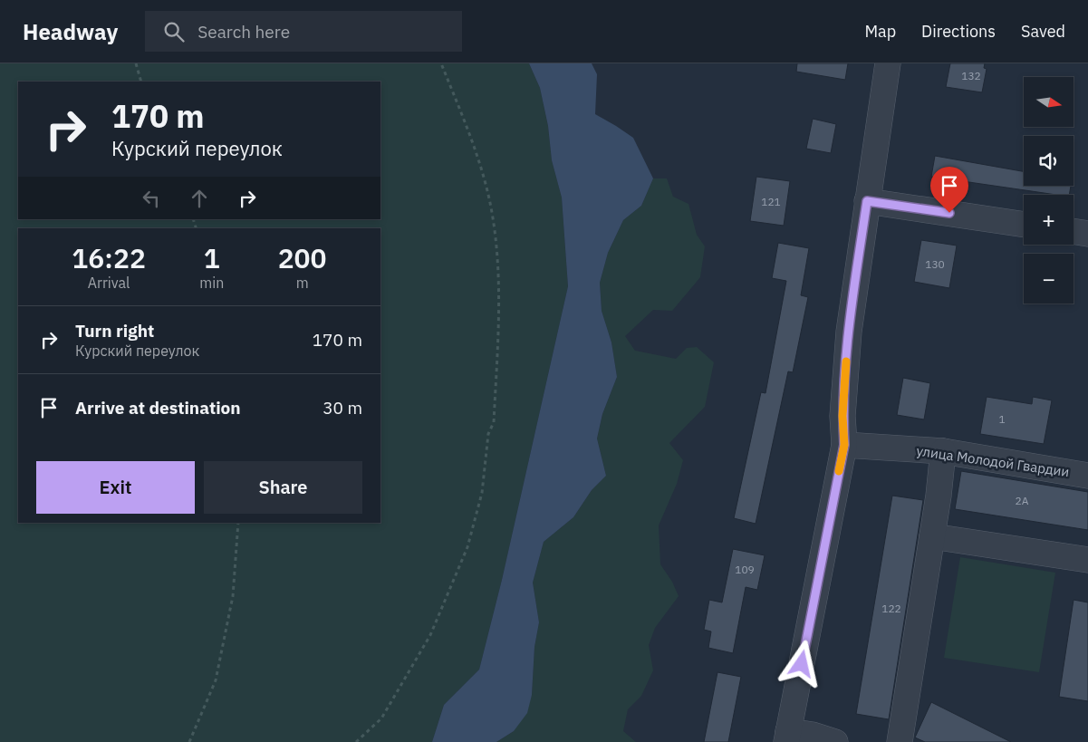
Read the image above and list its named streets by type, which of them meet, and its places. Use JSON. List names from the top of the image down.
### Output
{
  "streets": {
    "street": ["улица Молодой Гвардии"]
  },
  "house_numbers": [
    "132",
    "121",
    "130",
    "1",
    "2А",
    "109",
    "122"
  ],
  "north": "right",
  "page": {
    "header": "Headway",
    "search": "Search here",
    "nav": ["Map", "Directions", "Saved"],
    "map_buttons": ["+", "−"],
    "turn": ["170 m", "Курский переулок"],
    "eta": [
      "16:22",
      "Arrival",
      "1",
      "min",
      "200",
      "m"
    ],
    "list": [
      {
        "name": "Turn right",
        "note": "Курский переулок",
        "value": "170 m"
      },
      {
        "name": "Arrive at destination",
        "value": "30 m"
      }
    ],
    "buttons": ["Exit", "Share"]
  }
}
